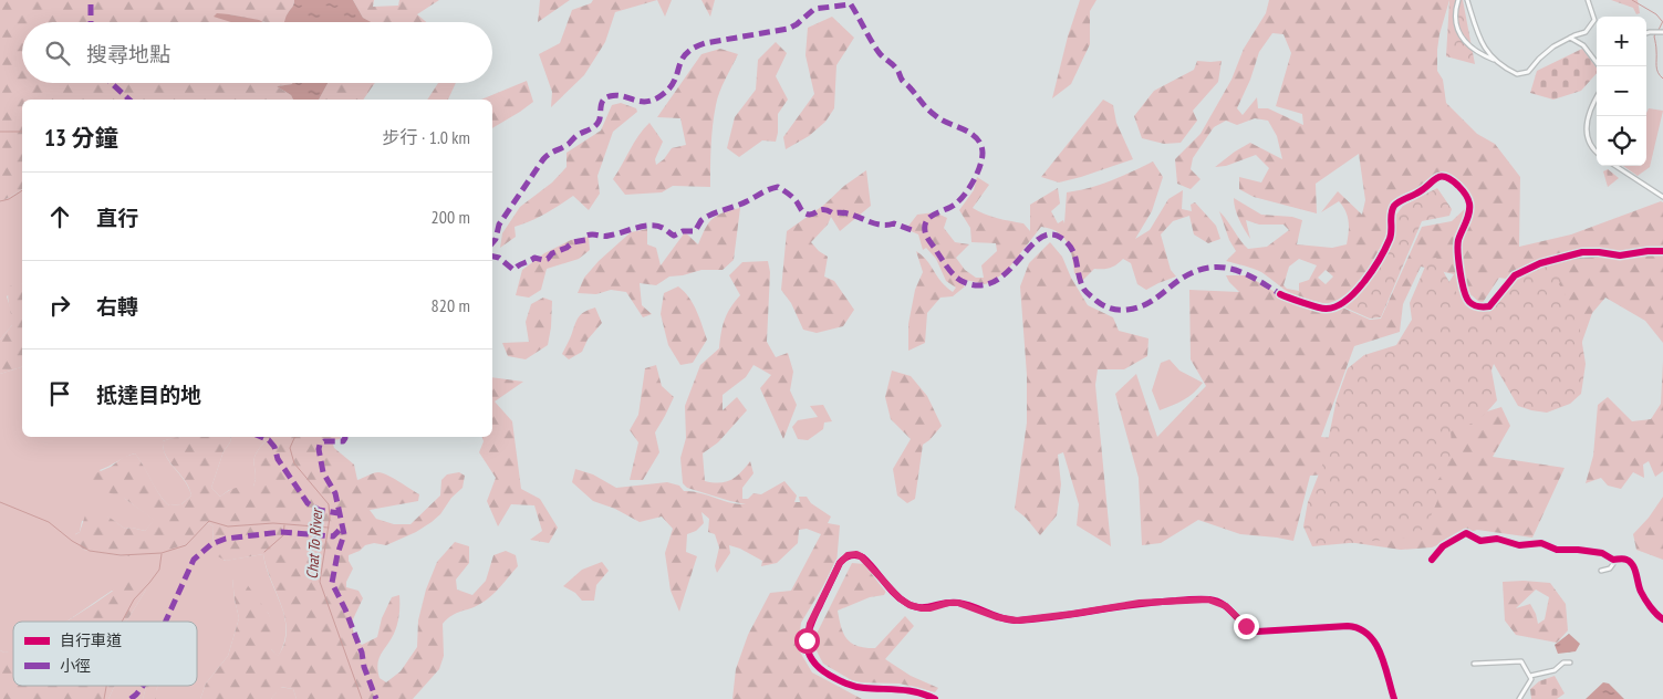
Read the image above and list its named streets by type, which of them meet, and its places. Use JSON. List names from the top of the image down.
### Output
{
  "water": ["Chat To River"],
  "legend": ["自行車道", "小徑"],
  "page": {
    "map_buttons": ["+", "−"],
    "search": "搜尋地點",
    "heading": ["13 分鐘", "步行 · 1.0 km"],
    "list": [
      ["直行", "200 m"],
      ["右轉", "820 m"],
      "抵達目的地"
    ]
  }
}
